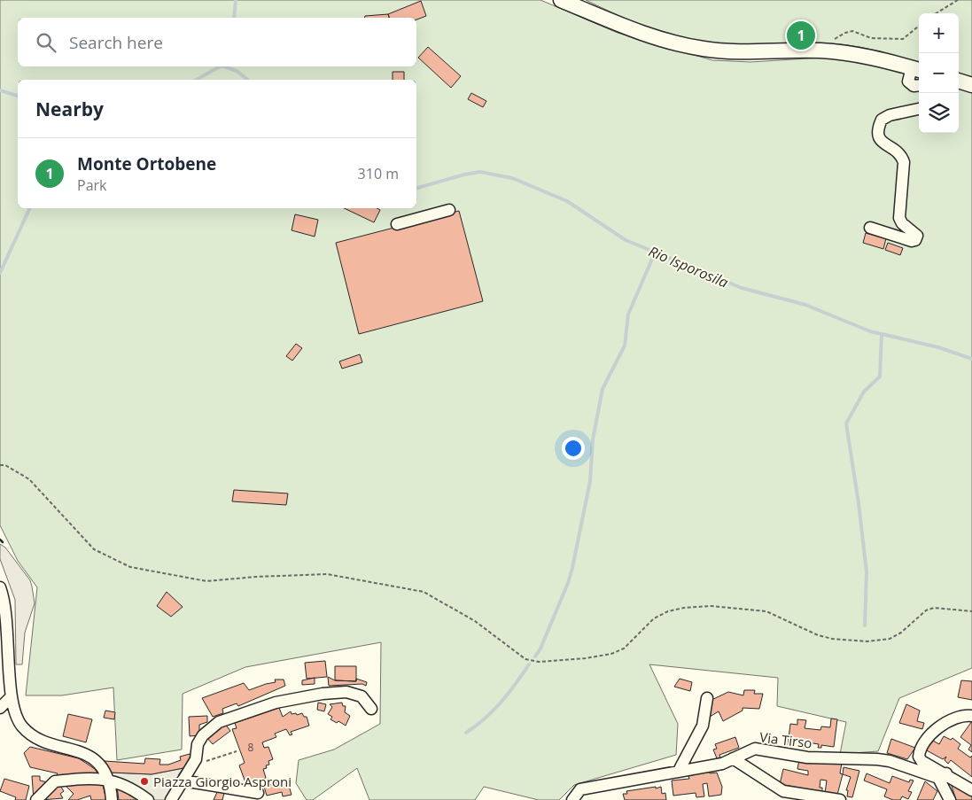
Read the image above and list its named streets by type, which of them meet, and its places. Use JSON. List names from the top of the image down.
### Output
{
  "streets": {
    "street": ["Via Tirso"]
  },
  "water": ["Rio Isporosila"],
  "places": ["Piazza Giorgio Asproni"],
  "house_numbers": ["8"],
  "page": {
    "map_buttons": ["+", "−"],
    "search": "Search here",
    "pins": "1",
    "heading": "Nearby",
    "list": [
      {
        "mark": "1",
        "name": "Monte Ortobene",
        "note": "Park",
        "value": "310 m"
      }
    ]
  }
}
